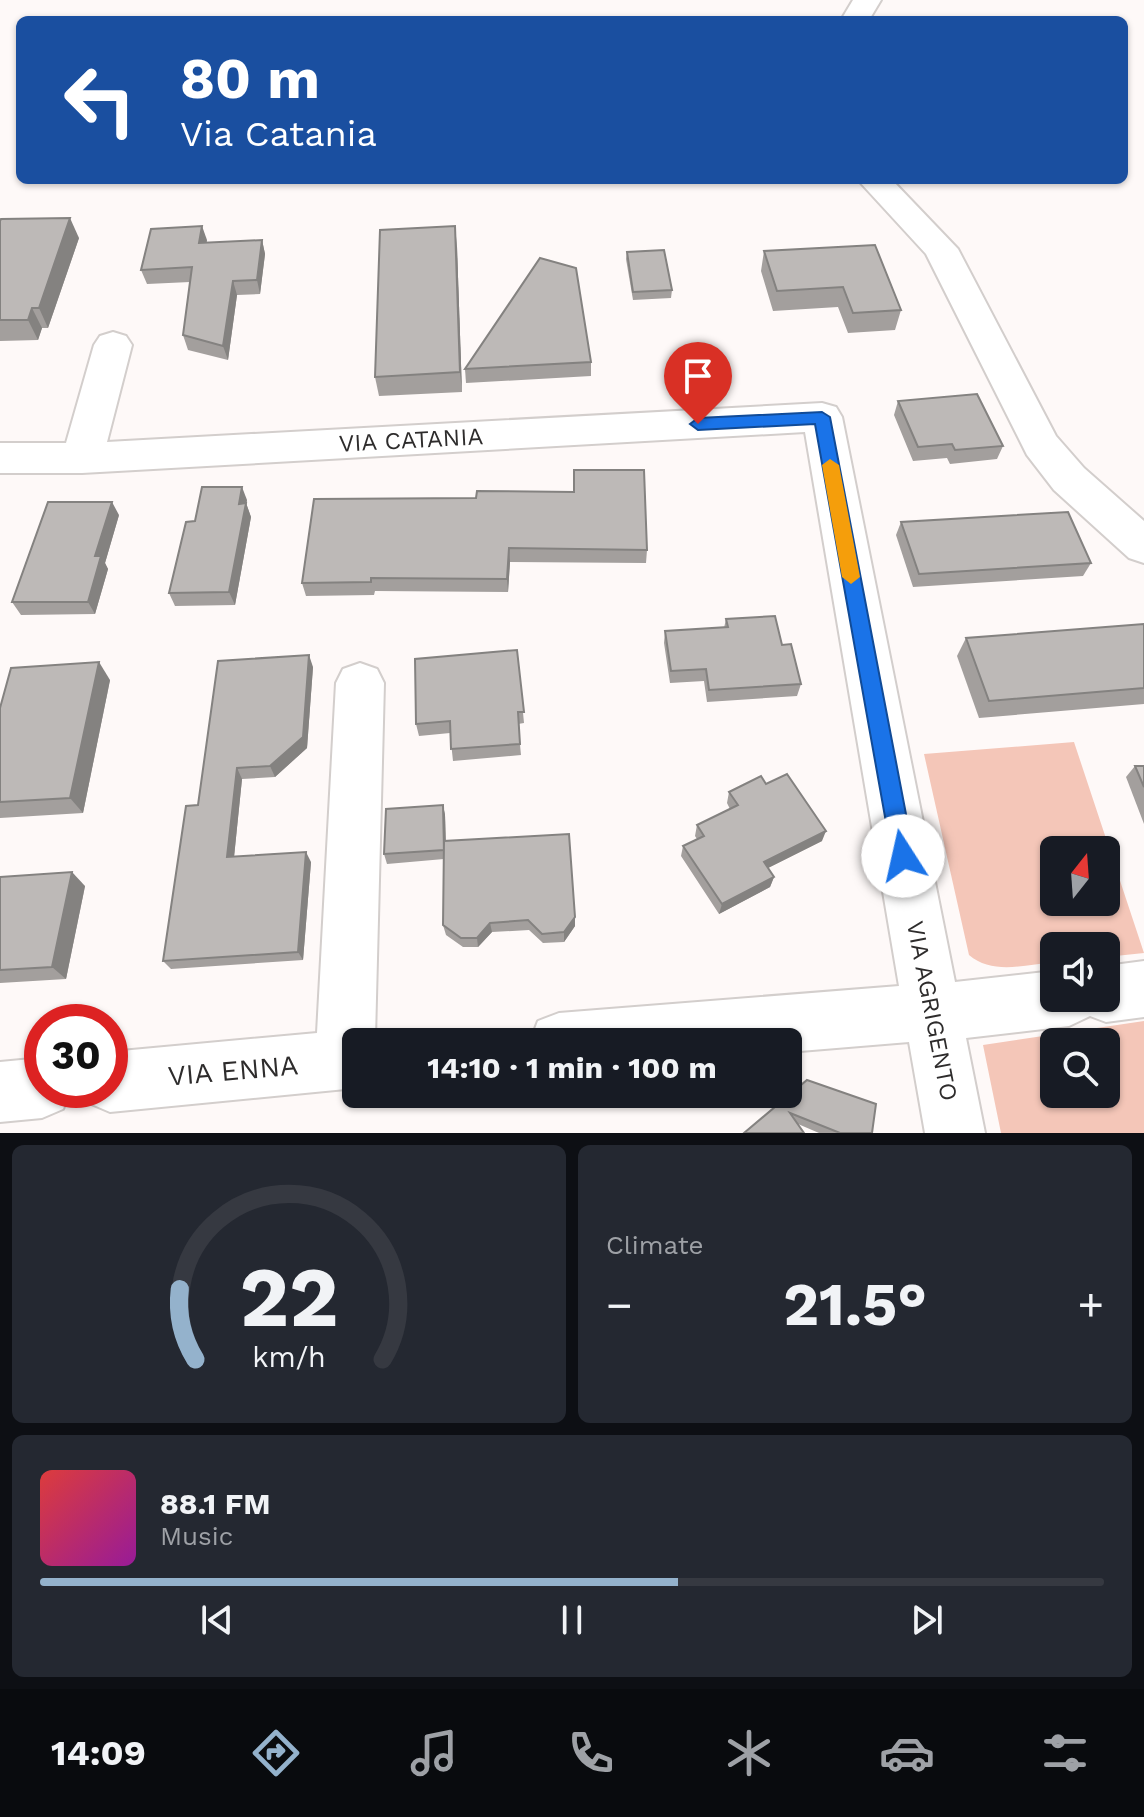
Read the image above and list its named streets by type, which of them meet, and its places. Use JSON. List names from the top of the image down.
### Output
{
  "streets": {
    "street": ["VIA CATANIA", "VIA AGRIGENTO", "VIA ENNA"]
  },
  "crossings": [
    ["VIA CATANIA", "VIA AGRIGENTO"]
  ],
  "north": "top",
  "page": {
    "turn": ["80 m", "Via Catania"],
    "limit": "30",
    "trip": "14:10 · 1 min · 100 m",
    "tile": "Climate",
    "heat": ["−", "21.5°", "+"],
    "song": ["88.1 FM", "Music"],
    "tabs": "14:09",
    "gauge": ["22", "km/h"]
  }
}
